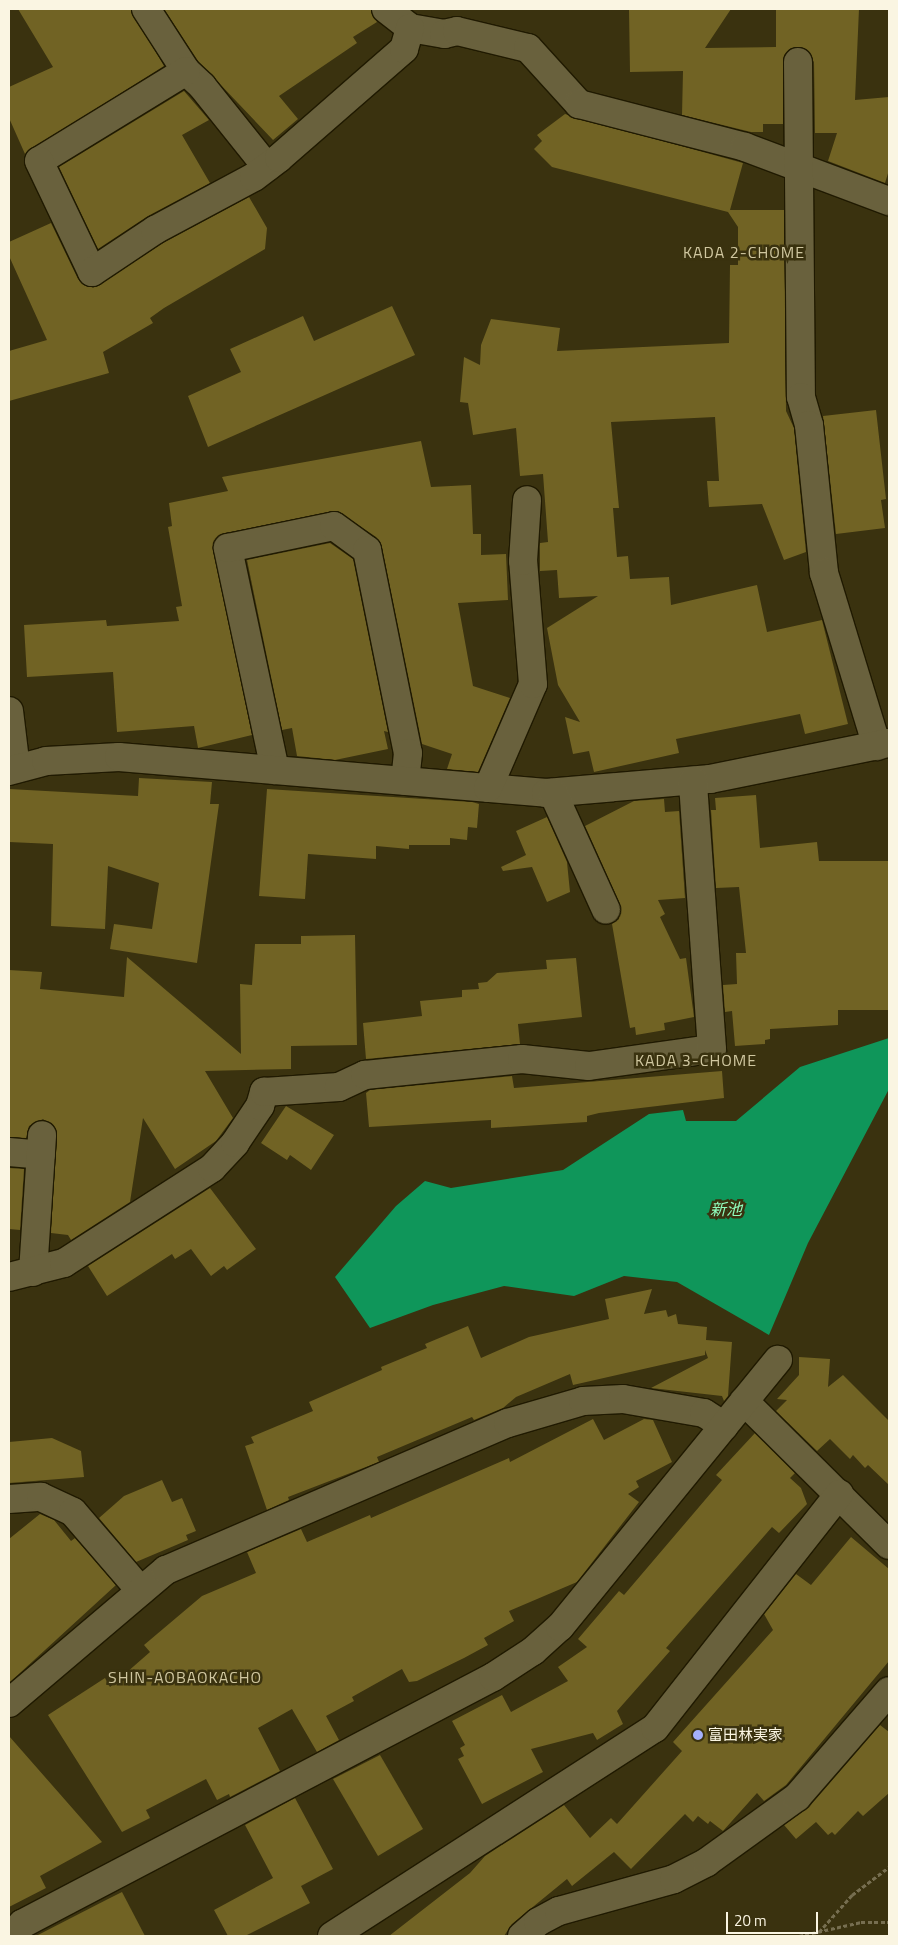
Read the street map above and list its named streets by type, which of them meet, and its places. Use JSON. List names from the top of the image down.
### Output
{
  "districts": ["KADA 2-CHOME", "KADA 3-CHOME", "SHIN-AOBAOKACHO"],
  "water": ["新池"],
  "places": ["富田林実家"],
  "scale_bar": "20 m"
}
